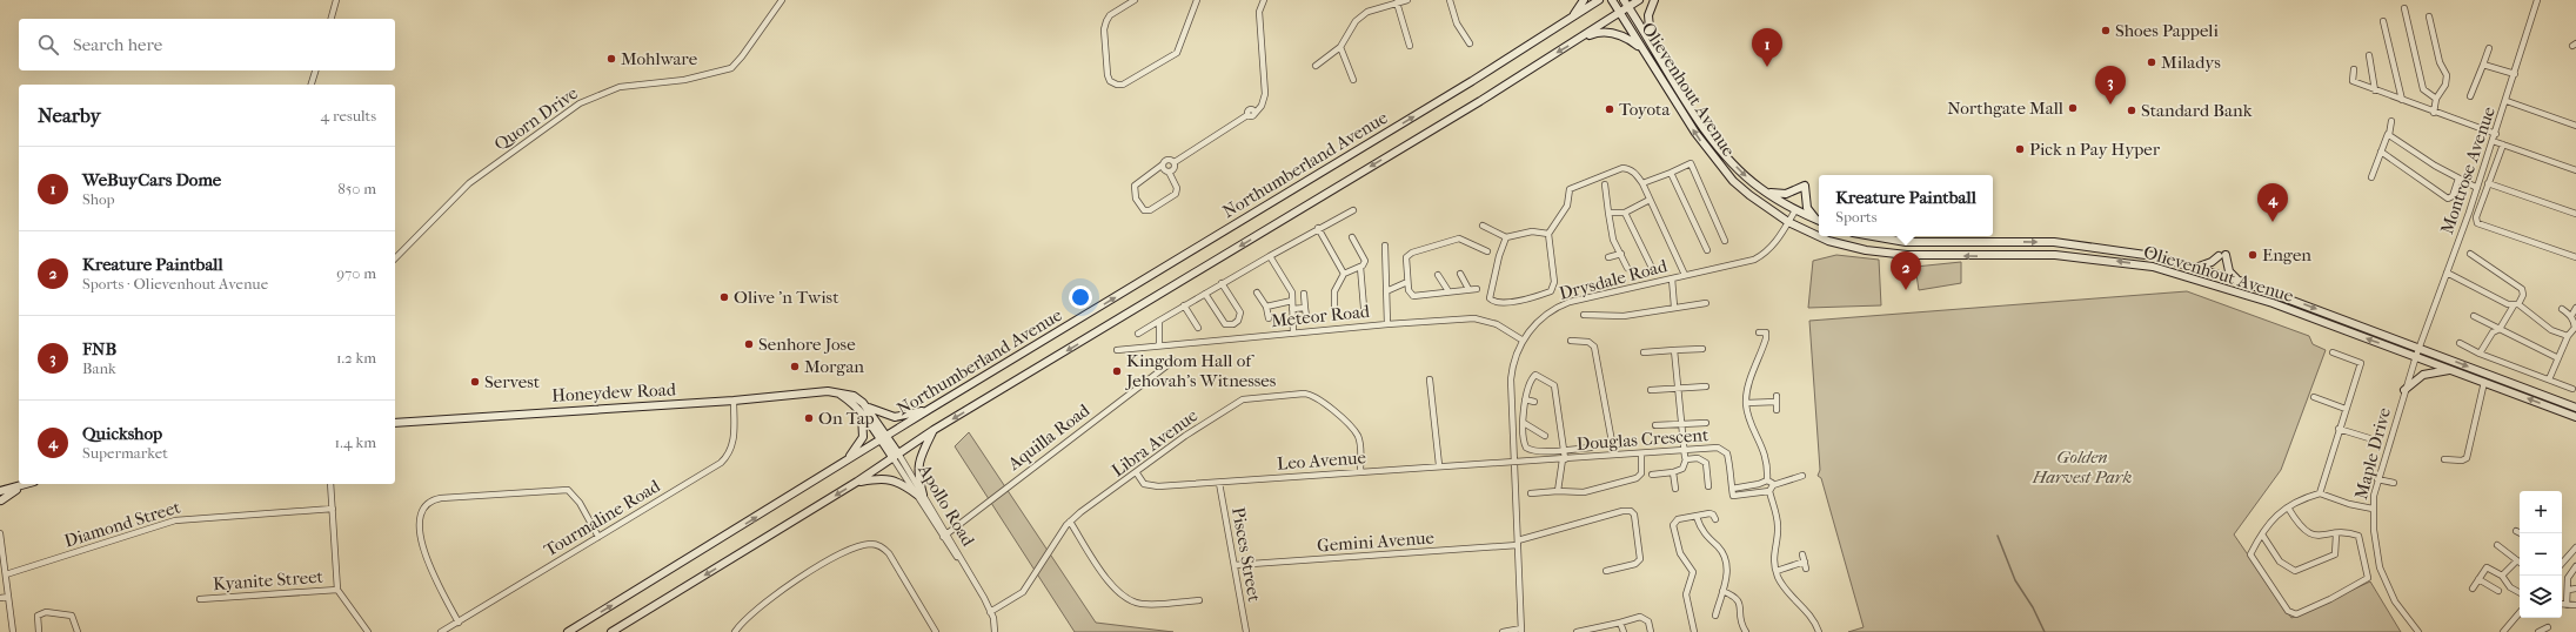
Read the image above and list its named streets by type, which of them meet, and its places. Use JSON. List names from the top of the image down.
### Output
{
  "streets": {
    "street": [
      "Olievenhout Avenue",
      "Quorn Drive",
      "Northumberland Avenue",
      "Montrose Avenue",
      "Drysdale Road",
      "Meteor Road",
      "Honeydew Road",
      "Aquilla Road",
      "Douglas Crescent",
      "Libra Avenue",
      "Maple Drive",
      "Leo Avenue",
      "Apollo Road",
      "Tourmaline Road",
      "Diamond Street",
      "Gemini Avenue",
      "Pisces Street",
      "Kyanite Street"
    ]
  },
  "crossings": [
    ["Olievenhout Avenue", "Northumberland Avenue"],
    ["Olievenhout Avenue", "Montrose Avenue"],
    ["Olievenhout Avenue", "Drysdale Road"],
    ["Olievenhout Avenue", "Maple Drive"],
    ["Northumberland Avenue", "Honeydew Road"],
    ["Northumberland Avenue", "Apollo Road"],
    ["Montrose Avenue", "Maple Drive"],
    ["Drysdale Road", "Meteor Road"],
    ["Drysdale Road", "Douglas Crescent"],
    ["Drysdale Road", "Leo Avenue"],
    ["Drysdale Road", "Gemini Avenue"],
    ["Honeydew Road", "Apollo Road"],
    ["Honeydew Road", "Tourmaline Road"],
    ["Aquilla Road", "Apollo Road"],
    ["Douglas Crescent", "Leo Avenue"],
    ["Libra Avenue", "Leo Avenue"],
    ["Libra Avenue", "Apollo Road"],
    ["Leo Avenue", "Pisces Street"],
    ["Gemini Avenue", "Pisces Street"]
  ],
  "parks": ["Golden Harvest Park"],
  "places": [
    "Shoes Pappeli",
    "Mohlware",
    "Miladys",
    "Northgate Mall",
    "Toyota",
    "Standard Bank",
    "Pick n Pay Hyper",
    "Engen",
    "Olive 'n Twist",
    "Senhore Jose",
    "Morgan",
    "Kingdom Hall of Jehovah's Witnesses",
    "Servest",
    "On Tap"
  ],
  "page": {
    "search": "Search here",
    "pins": [
      "1",
      "3",
      "4",
      "2"
    ],
    "heading": ["Nearby", "4 results"],
    "list": [
      {
        "mark": "1",
        "name": "WeBuyCars Dome",
        "note": "Shop",
        "value": "850 m"
      },
      {
        "mark": "2",
        "name": "Kreature Paintball",
        "note": "Sports · Olievenhout Avenue",
        "value": "970 m"
      },
      {
        "mark": "3",
        "name": "FNB",
        "note": "Bank",
        "value": "1.2 km"
      },
      {
        "mark": "4",
        "name": "Quickshop",
        "note": "Supermarket",
        "value": "1.4 km"
      }
    ],
    "popup": ["Kreature Paintball", "Sports"],
    "map_buttons": ["+", "−"]
  }
}
